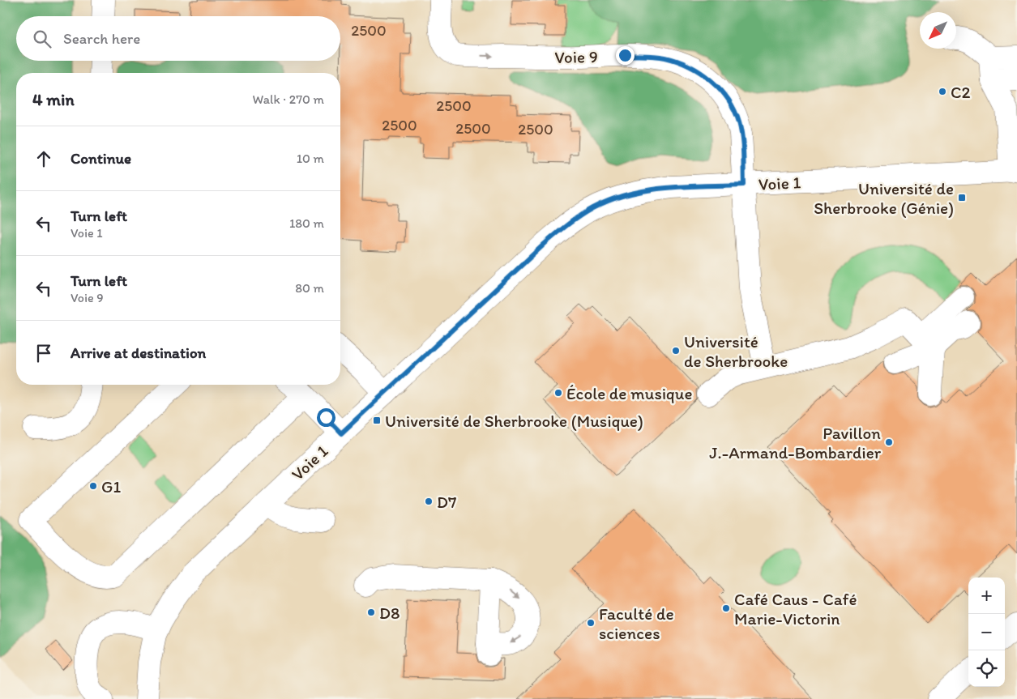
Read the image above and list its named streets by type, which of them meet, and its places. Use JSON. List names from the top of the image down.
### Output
{
  "streets": {
    "lane": ["Voie 9", "Voie 1"]
  },
  "crossings": [
    ["Voie 9", "Voie 1"]
  ],
  "one_way": ["Voie 9"],
  "places": {
    "other": [
      "C2",
      "Université de Sherbrooke",
      "École de musique",
      "Pavillon J.-Armand-Bombardier",
      "G1",
      "D7",
      "Café Caus - Café Marie-Victorin",
      "D8",
      "Faculté de sciences"
    ],
    "transit": ["Université de Sherbrooke (Génie)", "Université de Sherbrooke (Musique)"]
  },
  "house_numbers": [
    "2500",
    "2500",
    "2500",
    "2500",
    "2500"
  ],
  "north": "bottom left",
  "page": {
    "search": "Search here",
    "heading": ["4 min", "Walk · 270 m"],
    "list": [
      ["Continue", "10 m"],
      ["Turn left", "Voie 1", "180 m"],
      ["Turn left", "Voie 9", "80 m"],
      "Arrive at destination"
    ],
    "map_buttons": ["+", "−"]
  }
}
